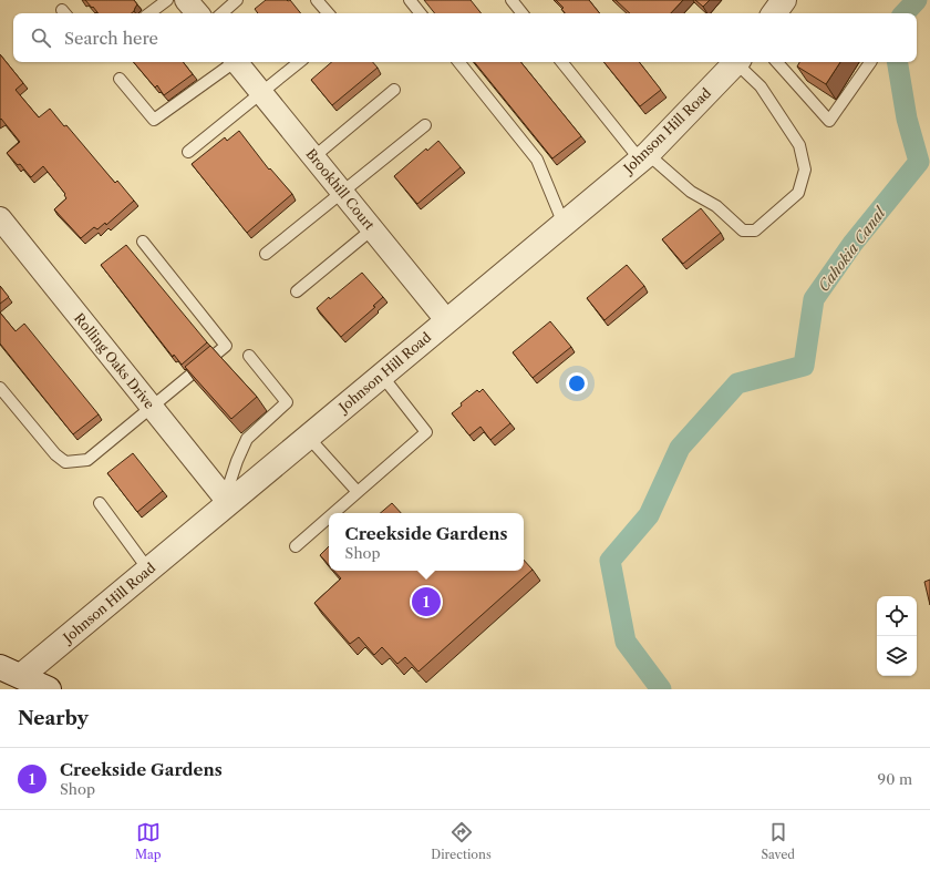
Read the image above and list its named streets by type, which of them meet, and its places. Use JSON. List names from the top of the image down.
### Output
{
  "streets": {
    "street": ["Johnson Hill Road", "Brookhill Court", "Rolling Oaks Drive"]
  },
  "crossings": [
    ["Johnson Hill Road", "Brookhill Court"],
    ["Johnson Hill Road", "Rolling Oaks Drive"]
  ],
  "water": ["Cahokia Canal"],
  "page": {
    "search": "Search here",
    "popup": ["Creekside Gardens", "Shop"],
    "pins": "1",
    "heading": "Nearby",
    "list": [
      {
        "mark": "1",
        "name": "Creekside Gardens",
        "note": "Shop",
        "value": "90 m"
      }
    ],
    "nav": ["Map", "Directions", "Saved"]
  }
}
